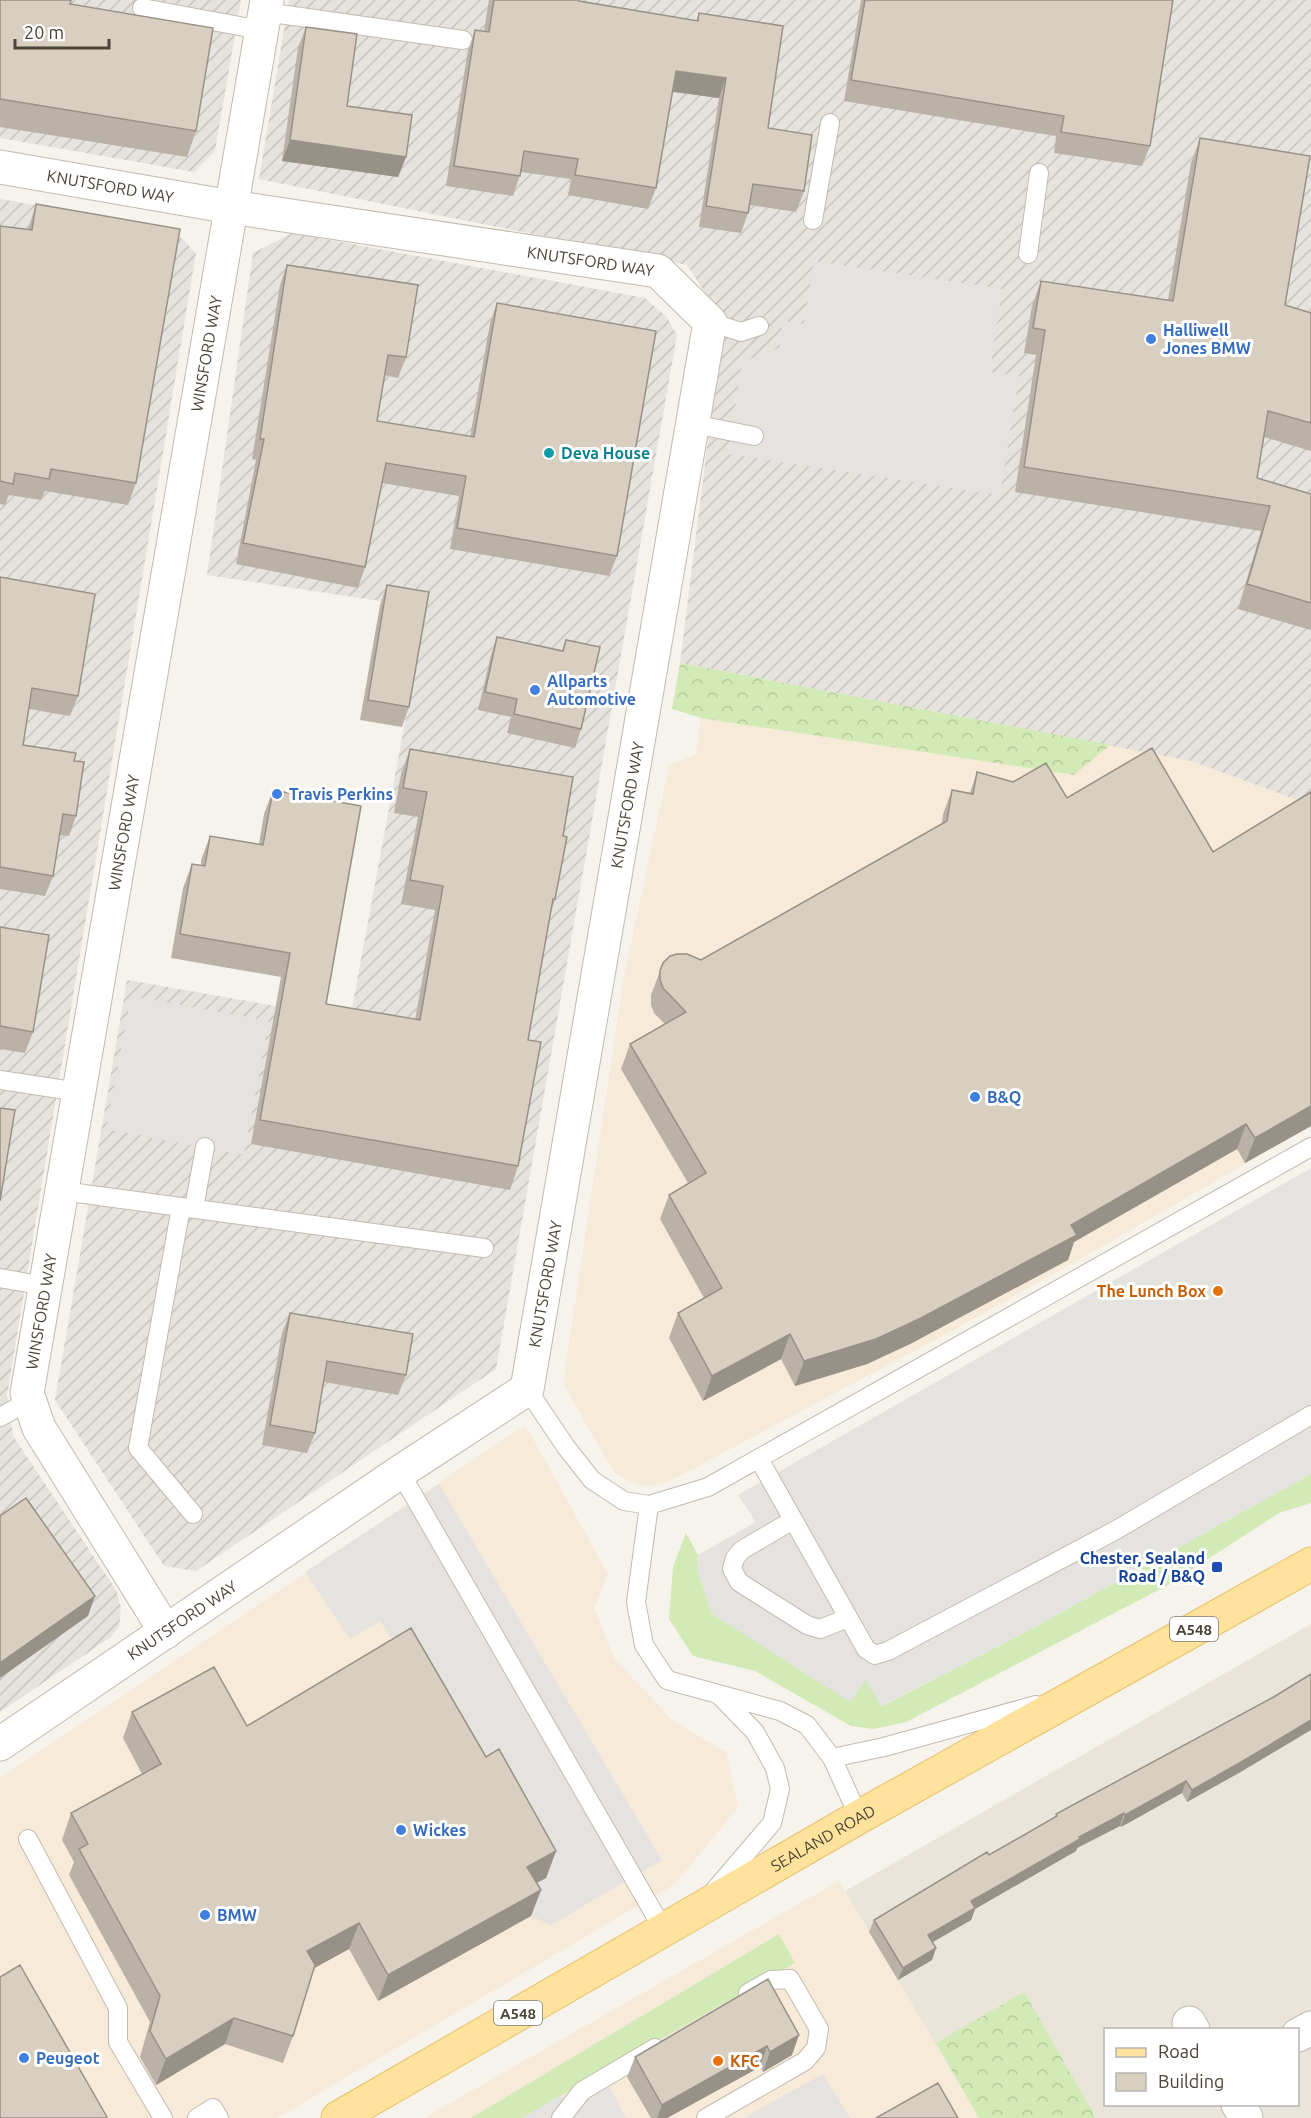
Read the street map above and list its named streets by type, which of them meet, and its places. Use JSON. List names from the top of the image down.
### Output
{
  "streets": {
    "main road": ["A548", "SEALAND ROAD"],
    "street": ["KNUTSFORD WAY", "WINSFORD WAY"]
  },
  "crossings": [
    ["KNUTSFORD WAY", "WINSFORD WAY"]
  ],
  "places": {
    "other": [
      "Halliwell Jones BMW",
      "Deva House",
      "Allparts Automotive",
      "Travis Perkins",
      "B&Q",
      "The Lunch Box",
      "Wickes",
      "BMW",
      "Peugeot",
      "KFC"
    ],
    "transit": ["Chester, Sealand Road / B&Q"]
  },
  "legend": ["Road", "Building"],
  "scale_bar": "20 m"
}
